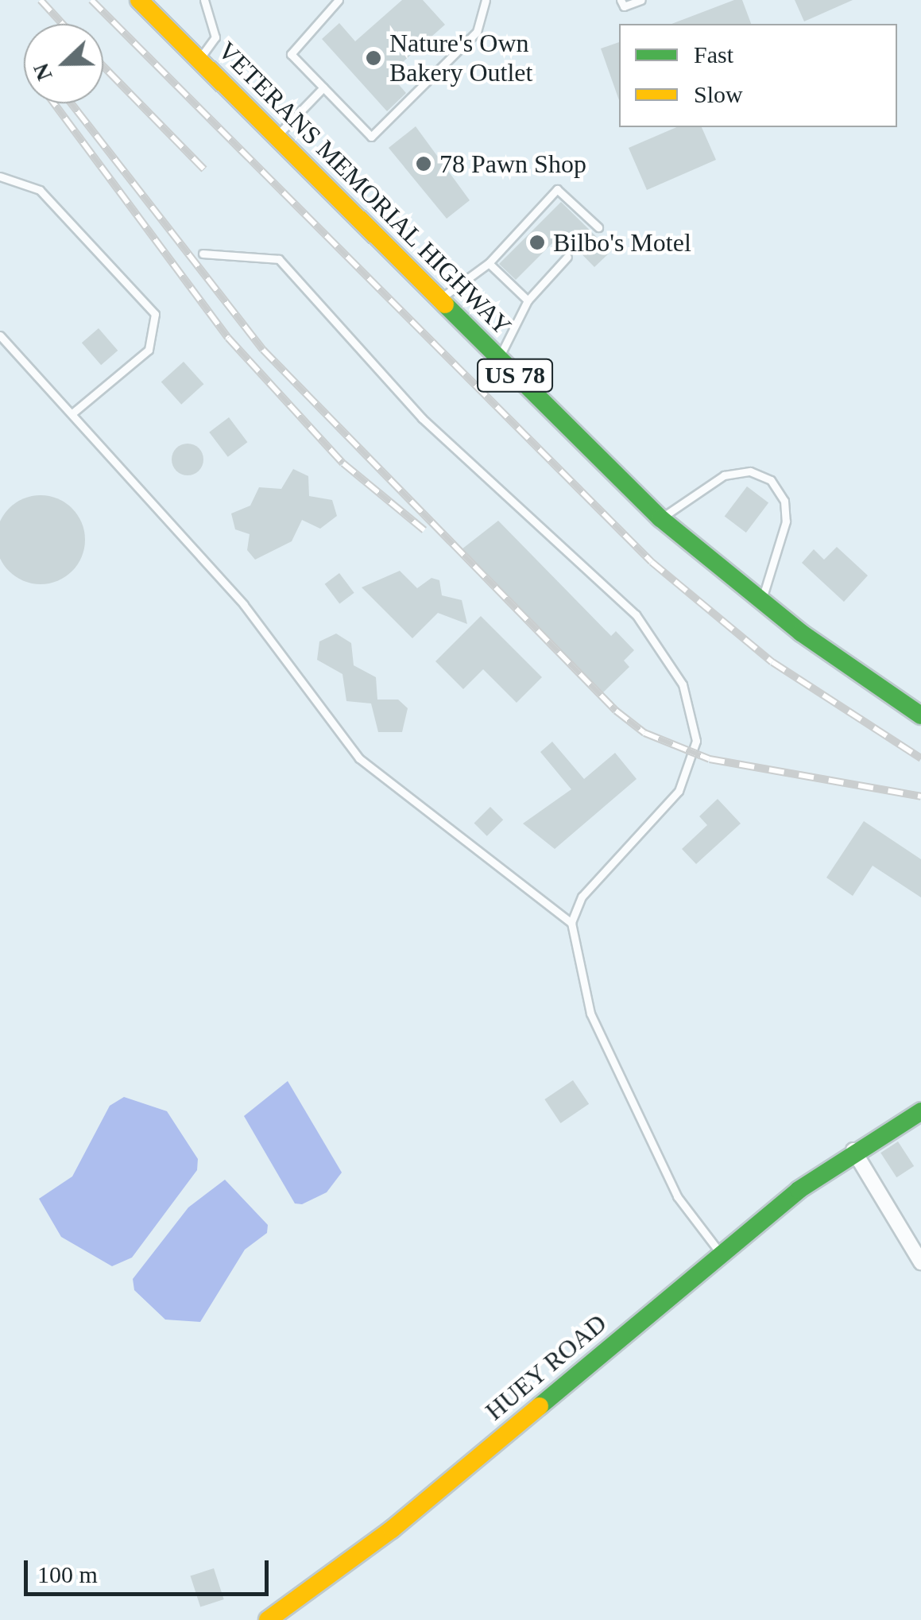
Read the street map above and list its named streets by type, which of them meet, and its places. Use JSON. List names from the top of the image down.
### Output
{
  "streets": {
    "main road": ["VETERANS MEMORIAL HIGHWAY", "US 78", "HUEY ROAD"]
  },
  "places": ["Nature's Own Bakery Outlet", "78 Pawn Shop", "Bilbo's Motel"],
  "legend": ["Fast", "Slow"],
  "scale_bar": "100 m",
  "north": "left"
}
